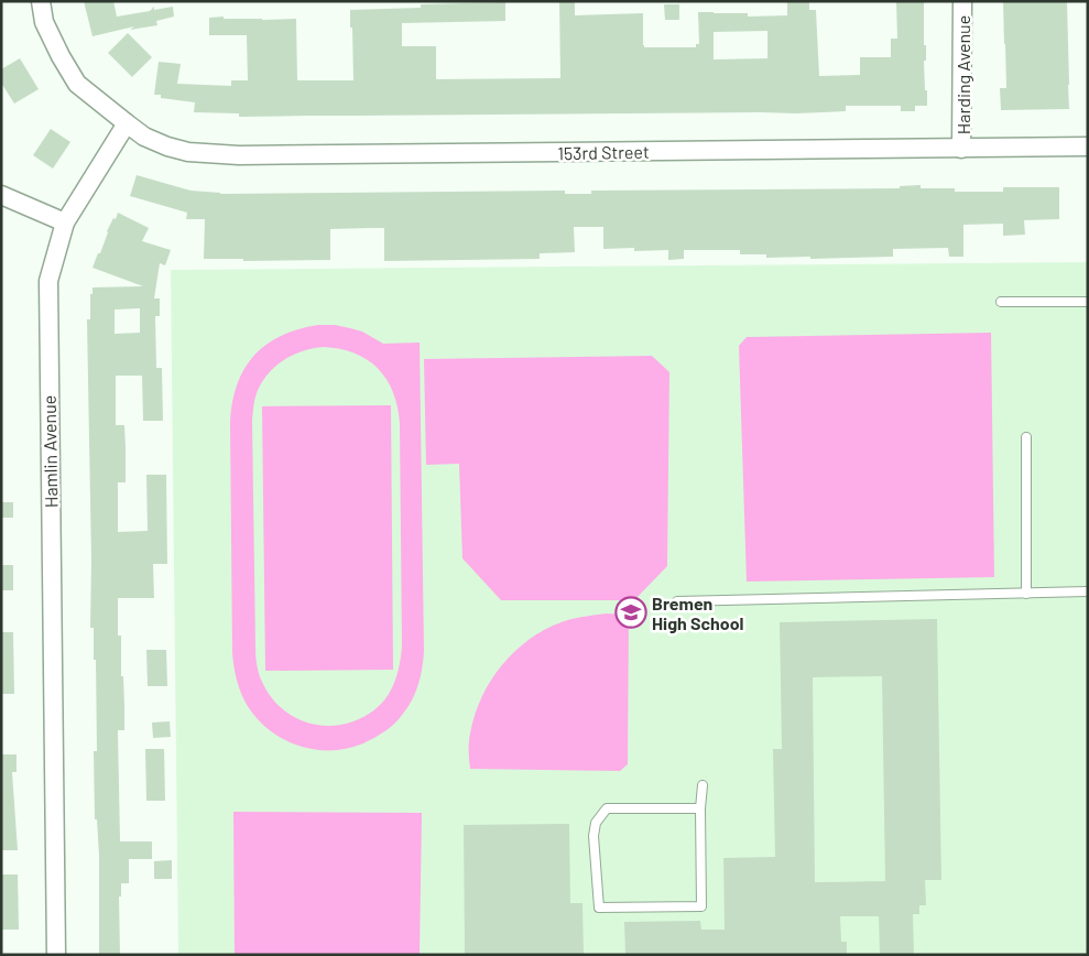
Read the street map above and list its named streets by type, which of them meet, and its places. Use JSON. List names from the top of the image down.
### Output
{
  "streets": {
    "street": ["Harding Avenue", "153rd Street", "Hamlin Avenue"]
  },
  "crossings": [
    ["Harding Avenue", "153rd Street"],
    ["153rd Street", "Hamlin Avenue"]
  ],
  "places": {
    "school or university": ["Bremen High School"]
  }
}
